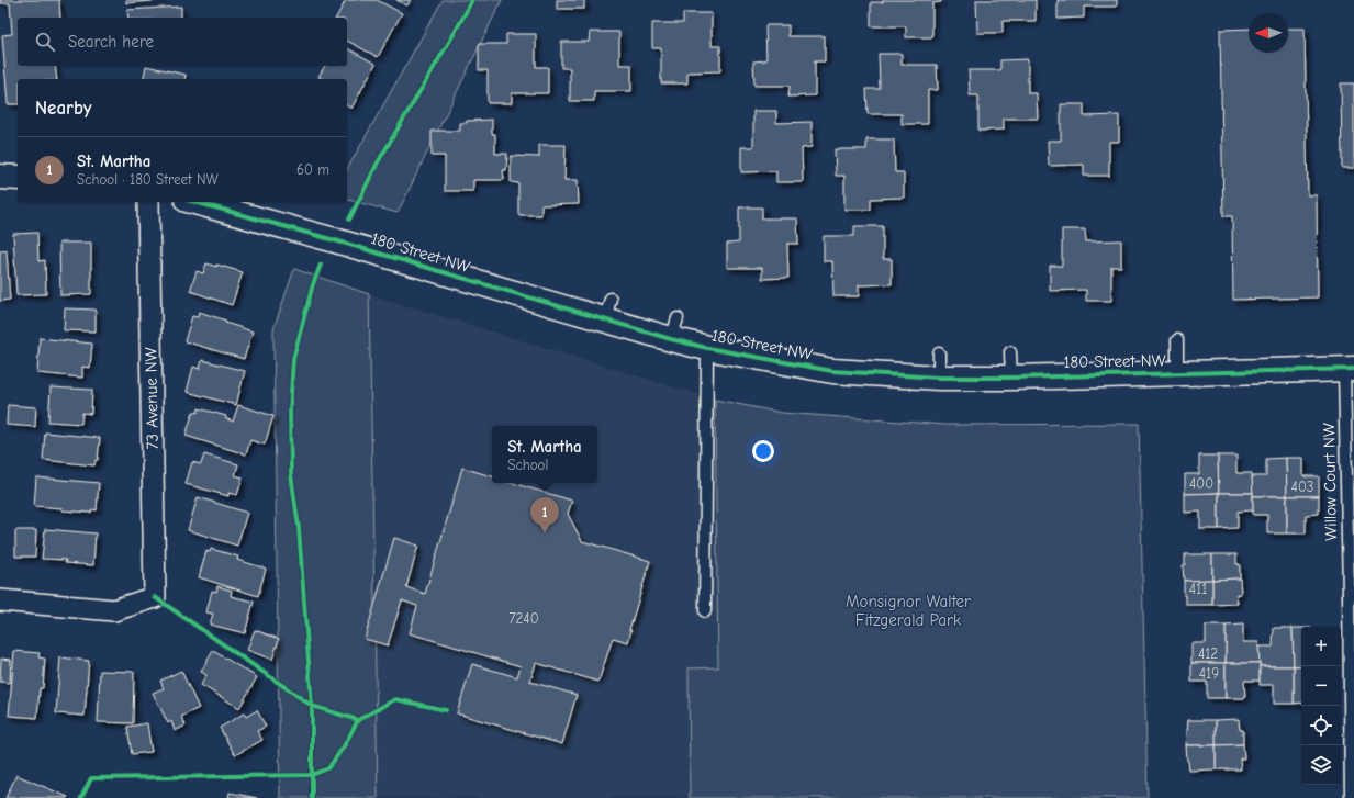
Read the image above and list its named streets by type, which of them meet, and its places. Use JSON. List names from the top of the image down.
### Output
{
  "streets": {
    "street": ["180 Street NW", "73 Avenue NW"],
    "lane": ["Willow Court NW"]
  },
  "crossings": [
    ["180 Street NW", "Willow Court NW"]
  ],
  "parks": ["Monsignor Walter Fitzgerald Park"],
  "house_numbers": [
    "400",
    "403",
    "411",
    "7240",
    "412",
    "419"
  ],
  "north": "left",
  "page": {
    "search": "Search here",
    "heading": "Nearby",
    "list": [
      {
        "mark": "1",
        "name": "St. Martha",
        "note": "School · 180 Street NW",
        "value": "60 m"
      }
    ],
    "popup": ["St. Martha", "School"],
    "pins": "1",
    "map_buttons": ["+", "−"]
  }
}
